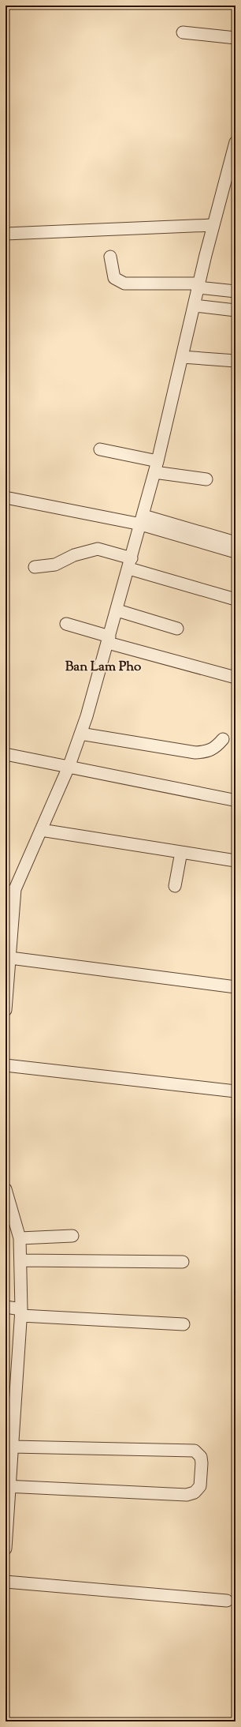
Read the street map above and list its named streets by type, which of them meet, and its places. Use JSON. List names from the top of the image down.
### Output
{
  "districts": ["Ban Lam Pho"]
}
